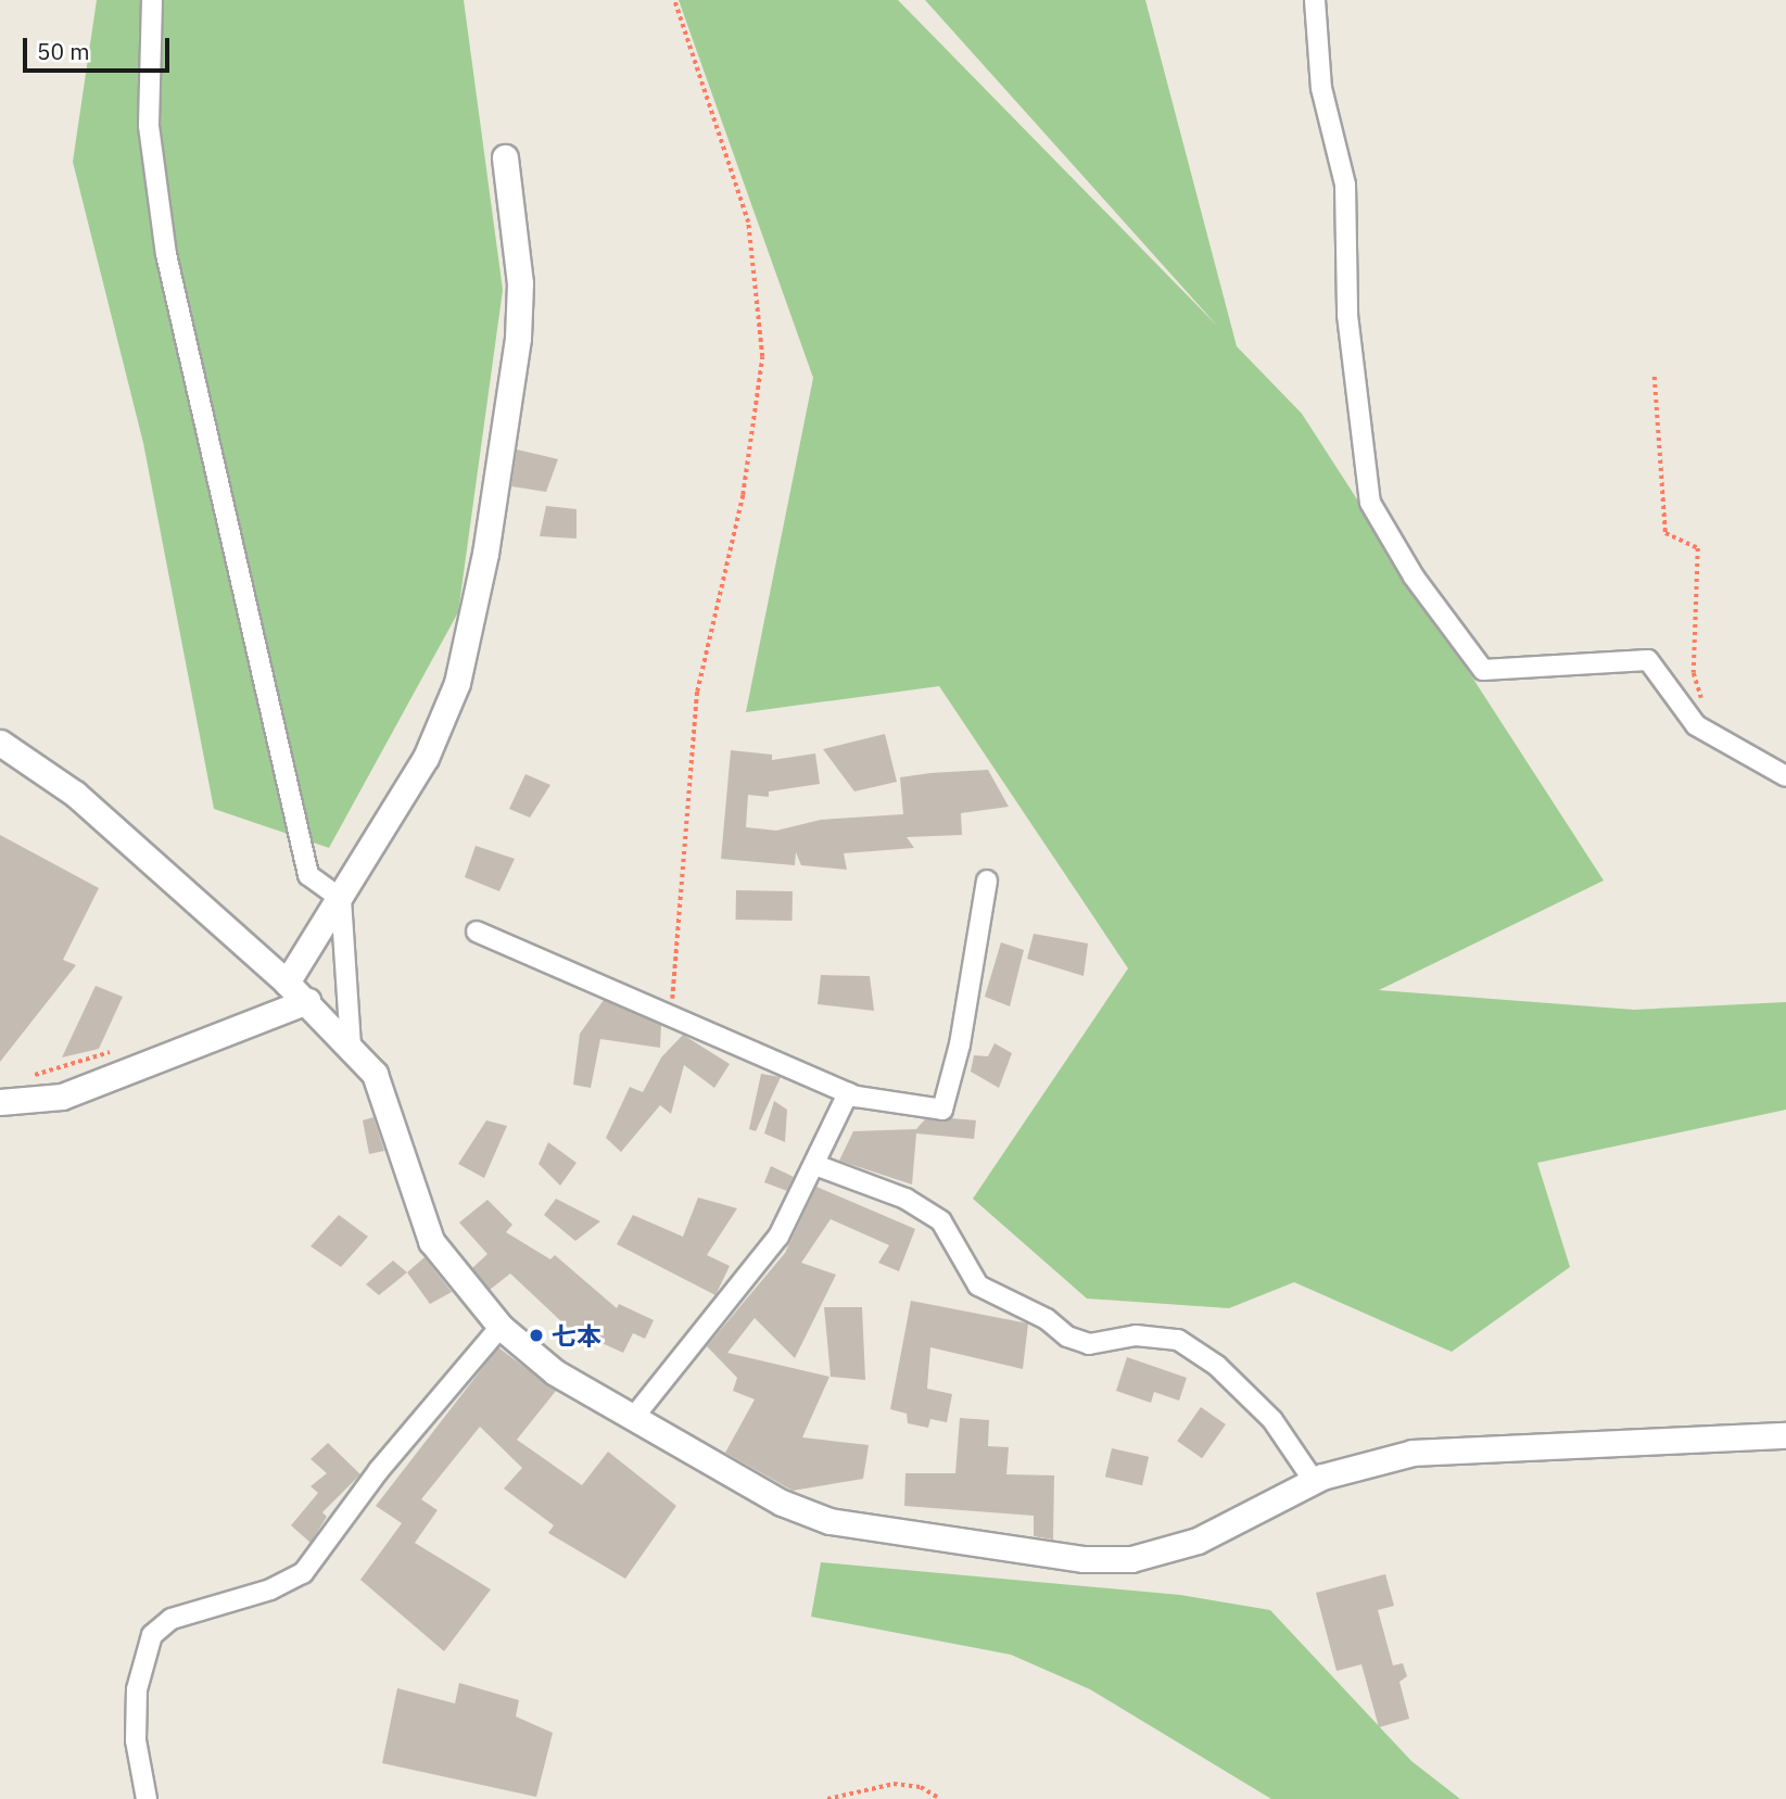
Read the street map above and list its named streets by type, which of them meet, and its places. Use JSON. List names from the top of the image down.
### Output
{
  "places": ["七本"],
  "scale_bar": "50 m"
}
